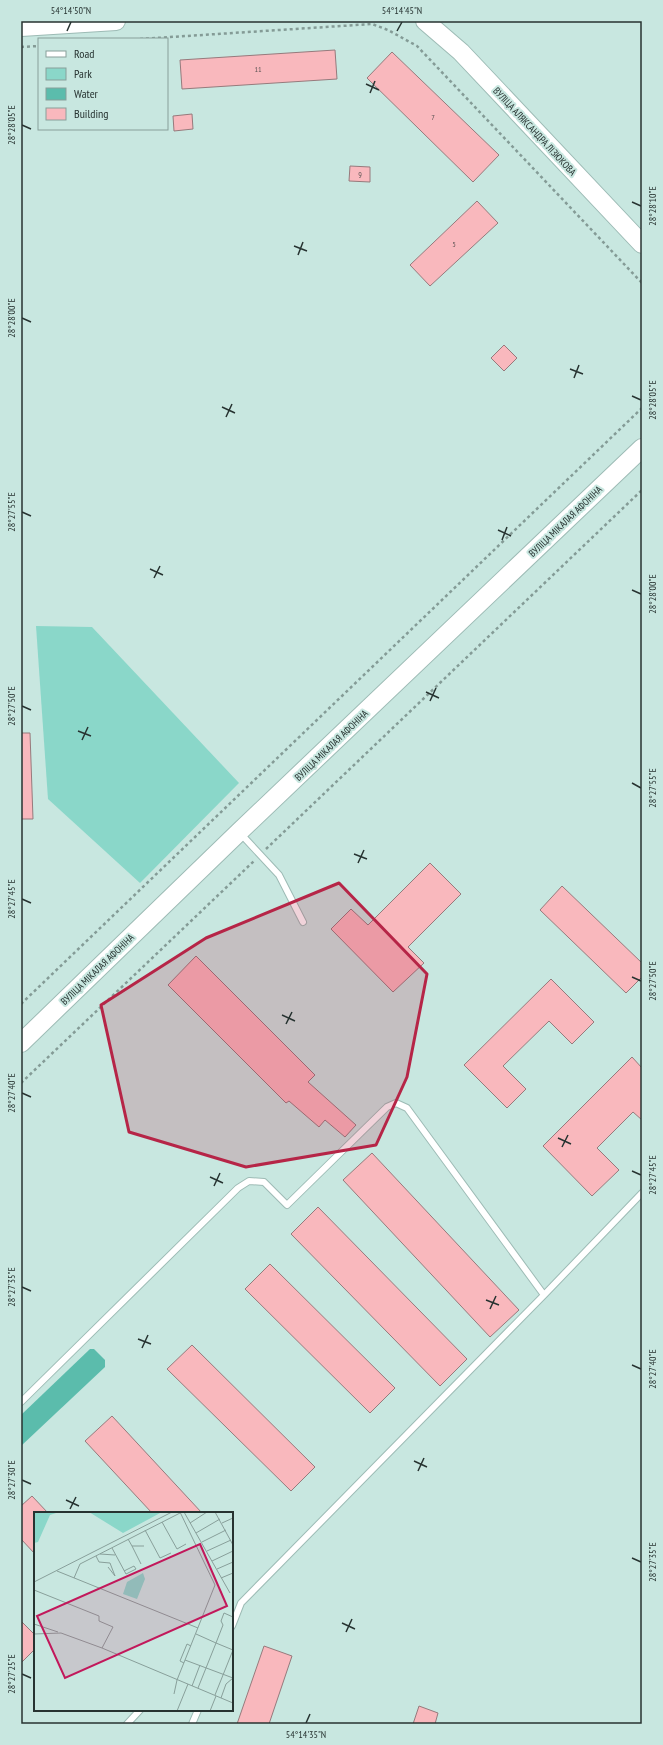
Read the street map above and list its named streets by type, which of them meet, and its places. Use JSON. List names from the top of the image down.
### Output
{
  "streets": {
    "street": ["ВУЛІЦА АЛЯКСАНДРА ЛІЗЮКОВА", "ВУЛІЦА МІКАЛАЯ АФОНІНА"]
  },
  "house_numbers": [
    "11",
    "7",
    "9",
    "5"
  ],
  "legend": [
    "Road",
    "Park",
    "Water",
    "Building"
  ],
  "coordinates": [
    "54°14'50\"N",
    "54°14'45\"N",
    "28°28'05\"E",
    "28°28'10\"E",
    "28°28'00\"E",
    "28°27'55\"E",
    "28°27'50\"E",
    "28°27'45\"E",
    "28°27'40\"E",
    "28°27'35\"E",
    "28°27'30\"E",
    "28°27'25\"E",
    "54°14'35\"N"
  ]
}
